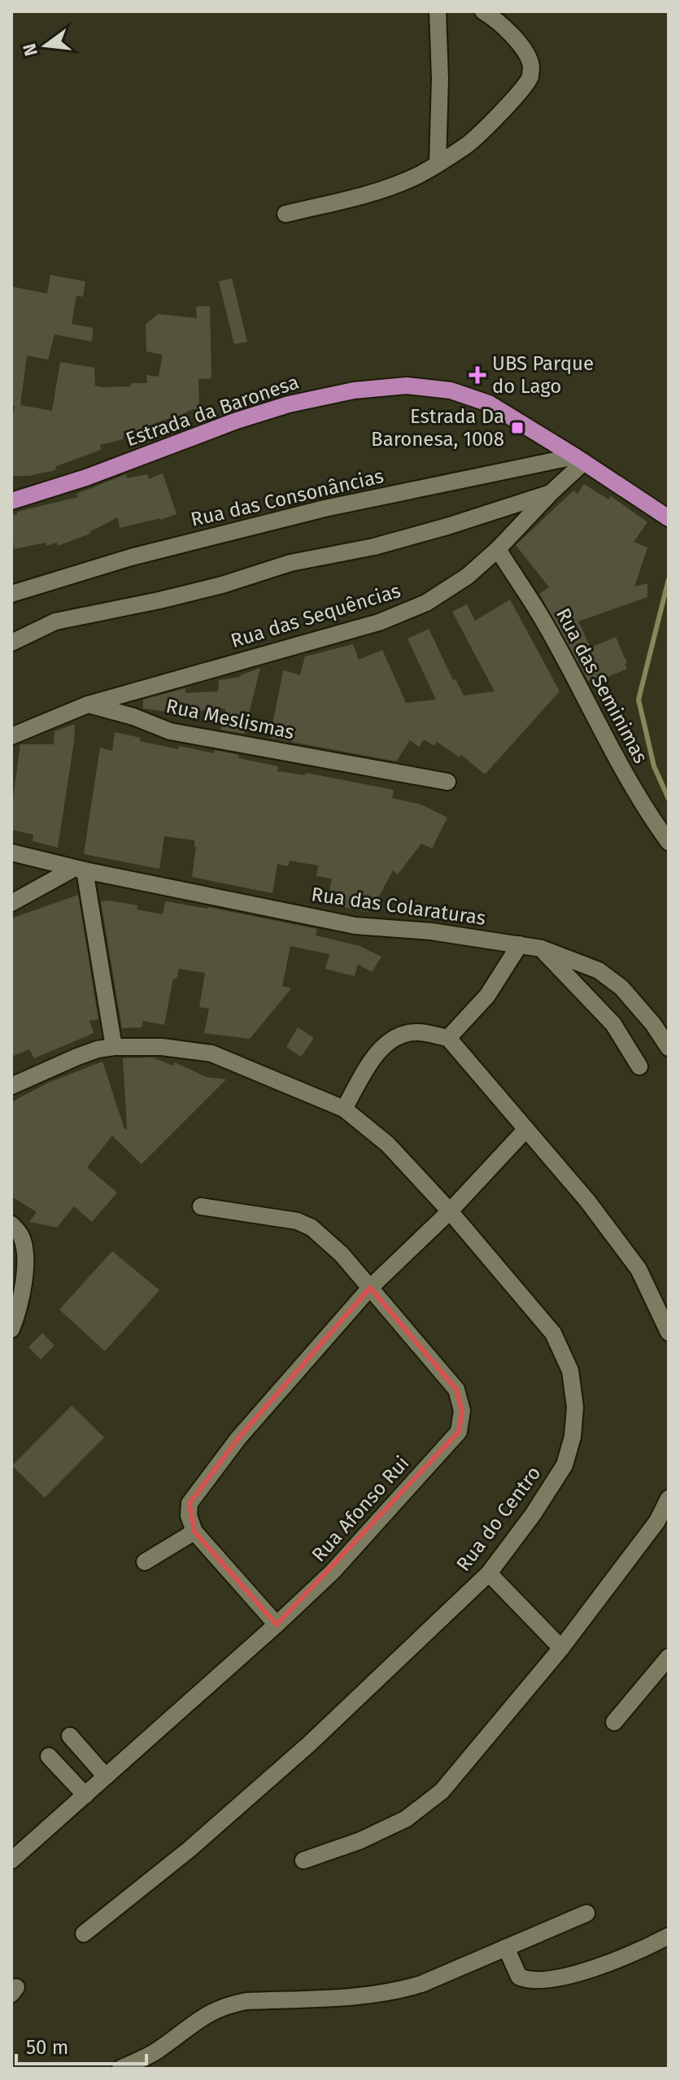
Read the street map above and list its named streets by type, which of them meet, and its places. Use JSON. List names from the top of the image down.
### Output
{
  "streets": {
    "main road": ["Estrada da Baronesa"],
    "street": [
      "Rua das Consonâncias",
      "Rua das Sequências",
      "Rua das Seminimas",
      "Rua Meslismas",
      "Rua das Colaraturas",
      "Rua Afonso Rui",
      "Rua do Centro"
    ]
  },
  "crossings": [
    ["Estrada da Baronesa", "Rua das Consonâncias"],
    ["Estrada da Baronesa", "Rua das Sequências"],
    ["Rua das Consonâncias", "Rua das Sequências"],
    ["Rua das Sequências", "Rua das Seminimas"],
    ["Rua das Sequências", "Rua Meslismas"]
  ],
  "places": {
    "health": ["UBS Parque do Lago"],
    "transit": ["Estrada Da Baronesa, 1008"]
  },
  "scale_bar": "50 m",
  "north": "left"
}
